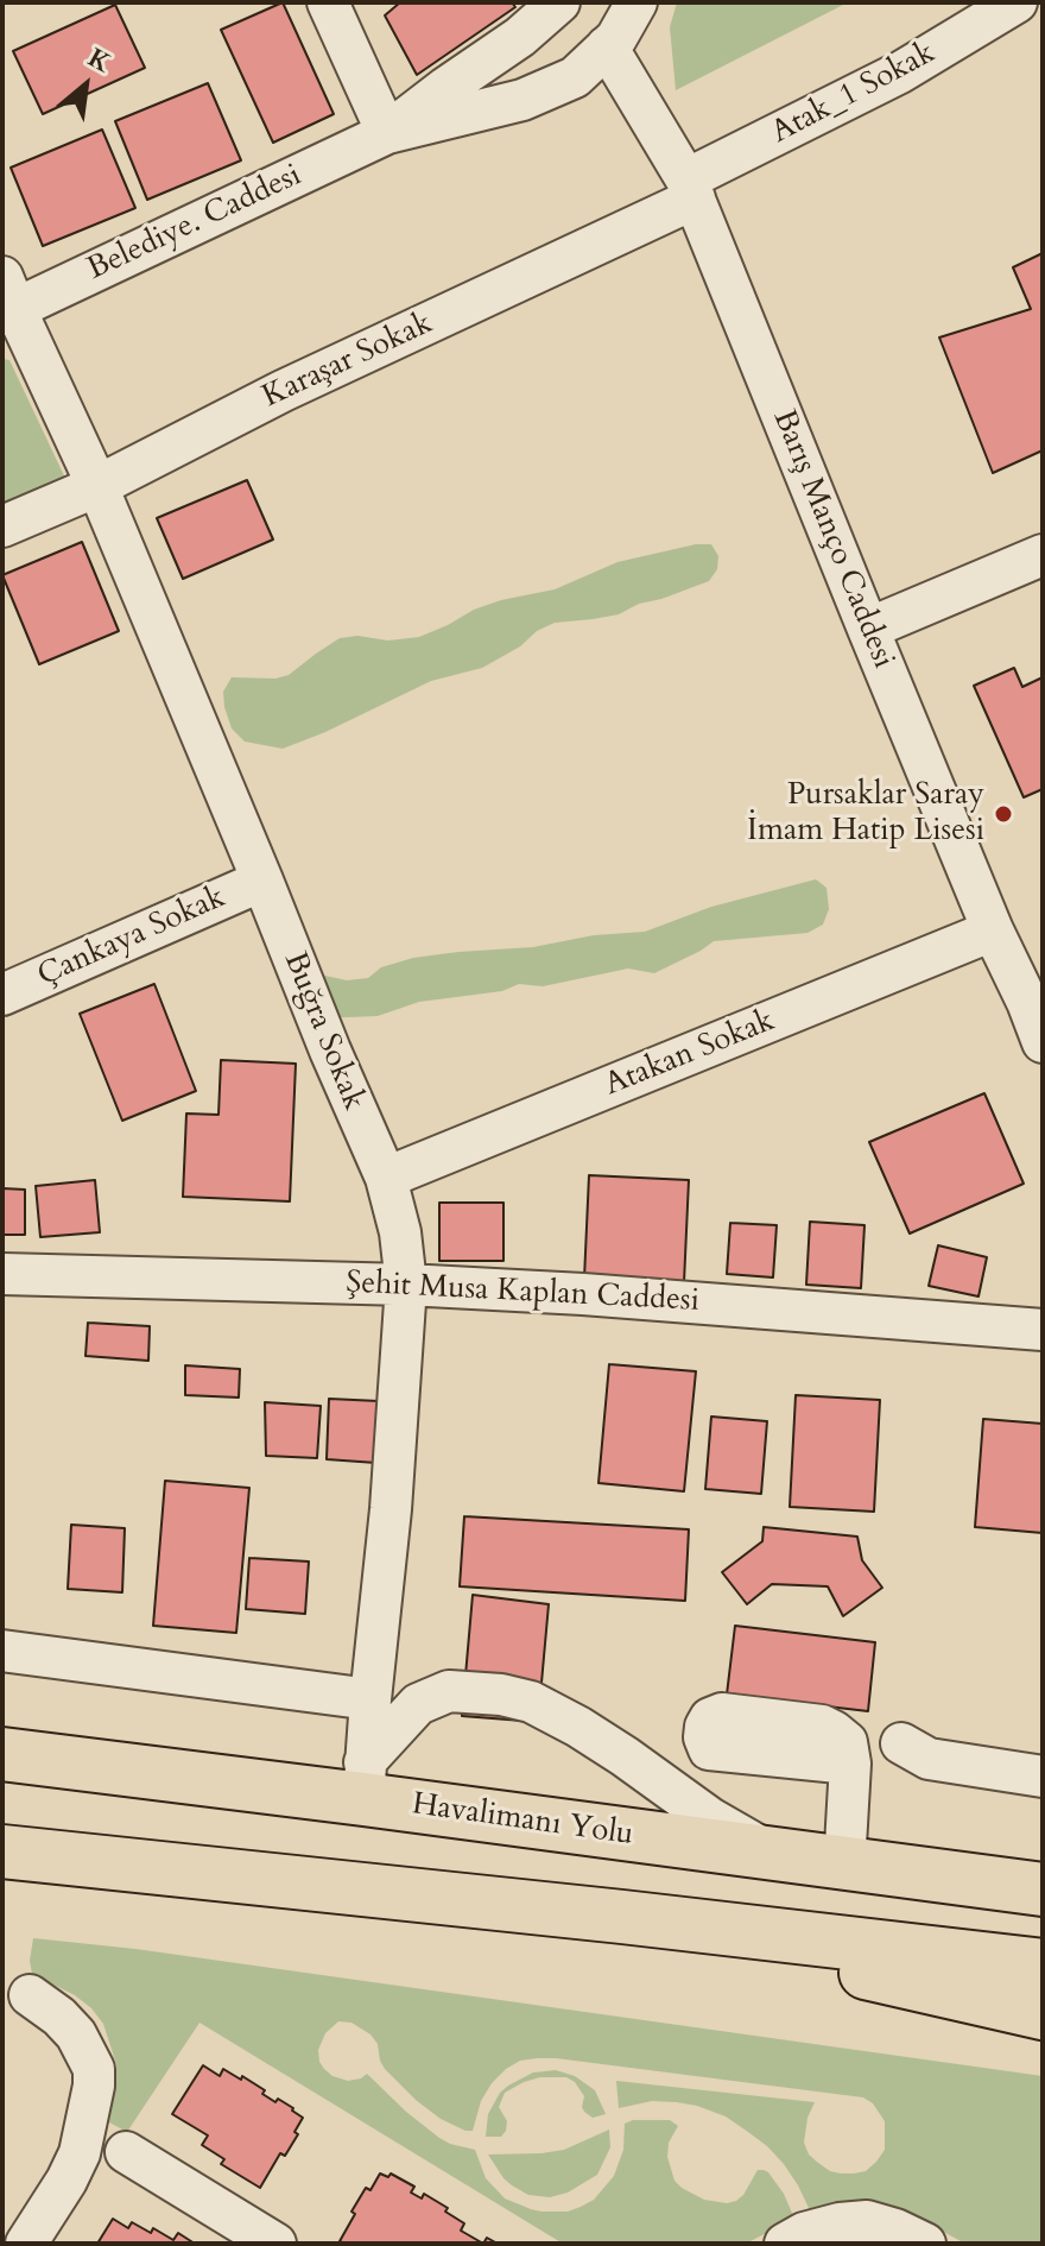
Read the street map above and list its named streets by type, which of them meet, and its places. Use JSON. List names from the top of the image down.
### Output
{
  "streets": {
    "highway": ["Havalimanı Yolu"],
    "street": [
      "Atak_1 Sokak",
      "Belediye. Caddesi",
      "Karaşar Sokak",
      "Barış Manço Caddesi",
      "Çankaya Sokak",
      "Buğra Sokak",
      "Atakan Sokak",
      "Şehit Musa Kaplan Caddesi"
    ]
  },
  "crossings": [
    ["Atak_1 Sokak", "Karaşar Sokak"],
    ["Atak_1 Sokak", "Barış Manço Caddesi"],
    ["Belediye. Caddesi", "Buğra Sokak"],
    ["Karaşar Sokak", "Barış Manço Caddesi"],
    ["Karaşar Sokak", "Buğra Sokak"],
    ["Barış Manço Caddesi", "Atakan Sokak"],
    ["Çankaya Sokak", "Buğra Sokak"],
    ["Buğra Sokak", "Atakan Sokak"],
    ["Buğra Sokak", "Şehit Musa Kaplan Caddesi"],
    ["Buğra Sokak", "Havalimanı Yolu"]
  ],
  "places": ["Pursaklar Saray İmam Hatip Lisesi"],
  "north": "top right"
}
